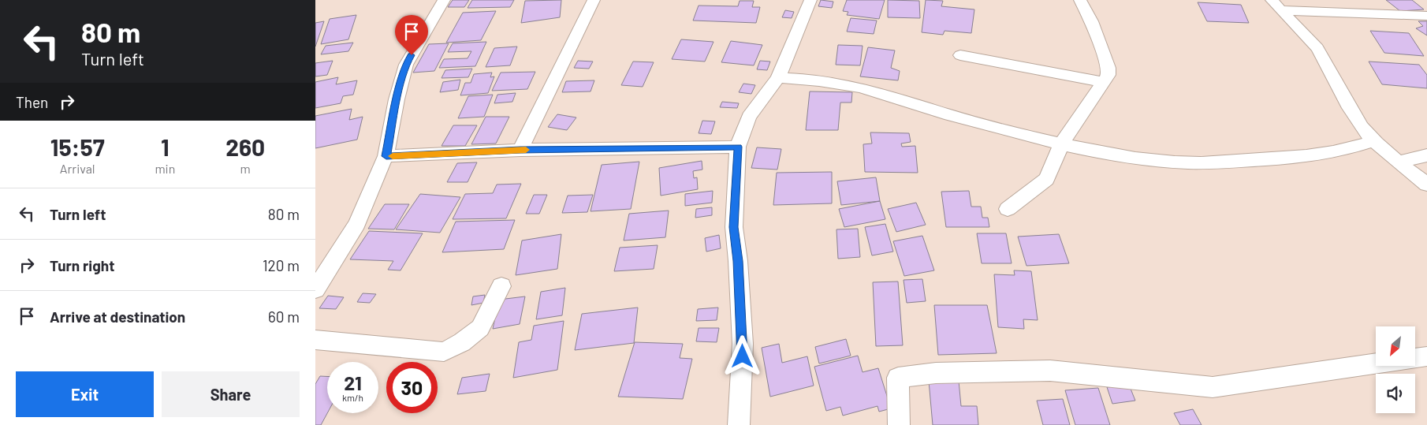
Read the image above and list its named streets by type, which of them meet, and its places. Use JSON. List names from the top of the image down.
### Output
{
  "north": "bottom left",
  "page": {
    "turn": ["80 m", "Turn left"],
    "then": "Then",
    "eta": [
      "15:57",
      "Arrival",
      "1",
      "min",
      "260",
      "m"
    ],
    "list": [
      {
        "name": "Turn left",
        "value": "80 m"
      },
      {
        "name": "Turn right",
        "value": "120 m"
      },
      {
        "name": "Arrive at destination",
        "value": "60 m"
      }
    ],
    "speed": "21 km/h",
    "limit": "30",
    "buttons": ["Exit", "Share"]
  }
}
